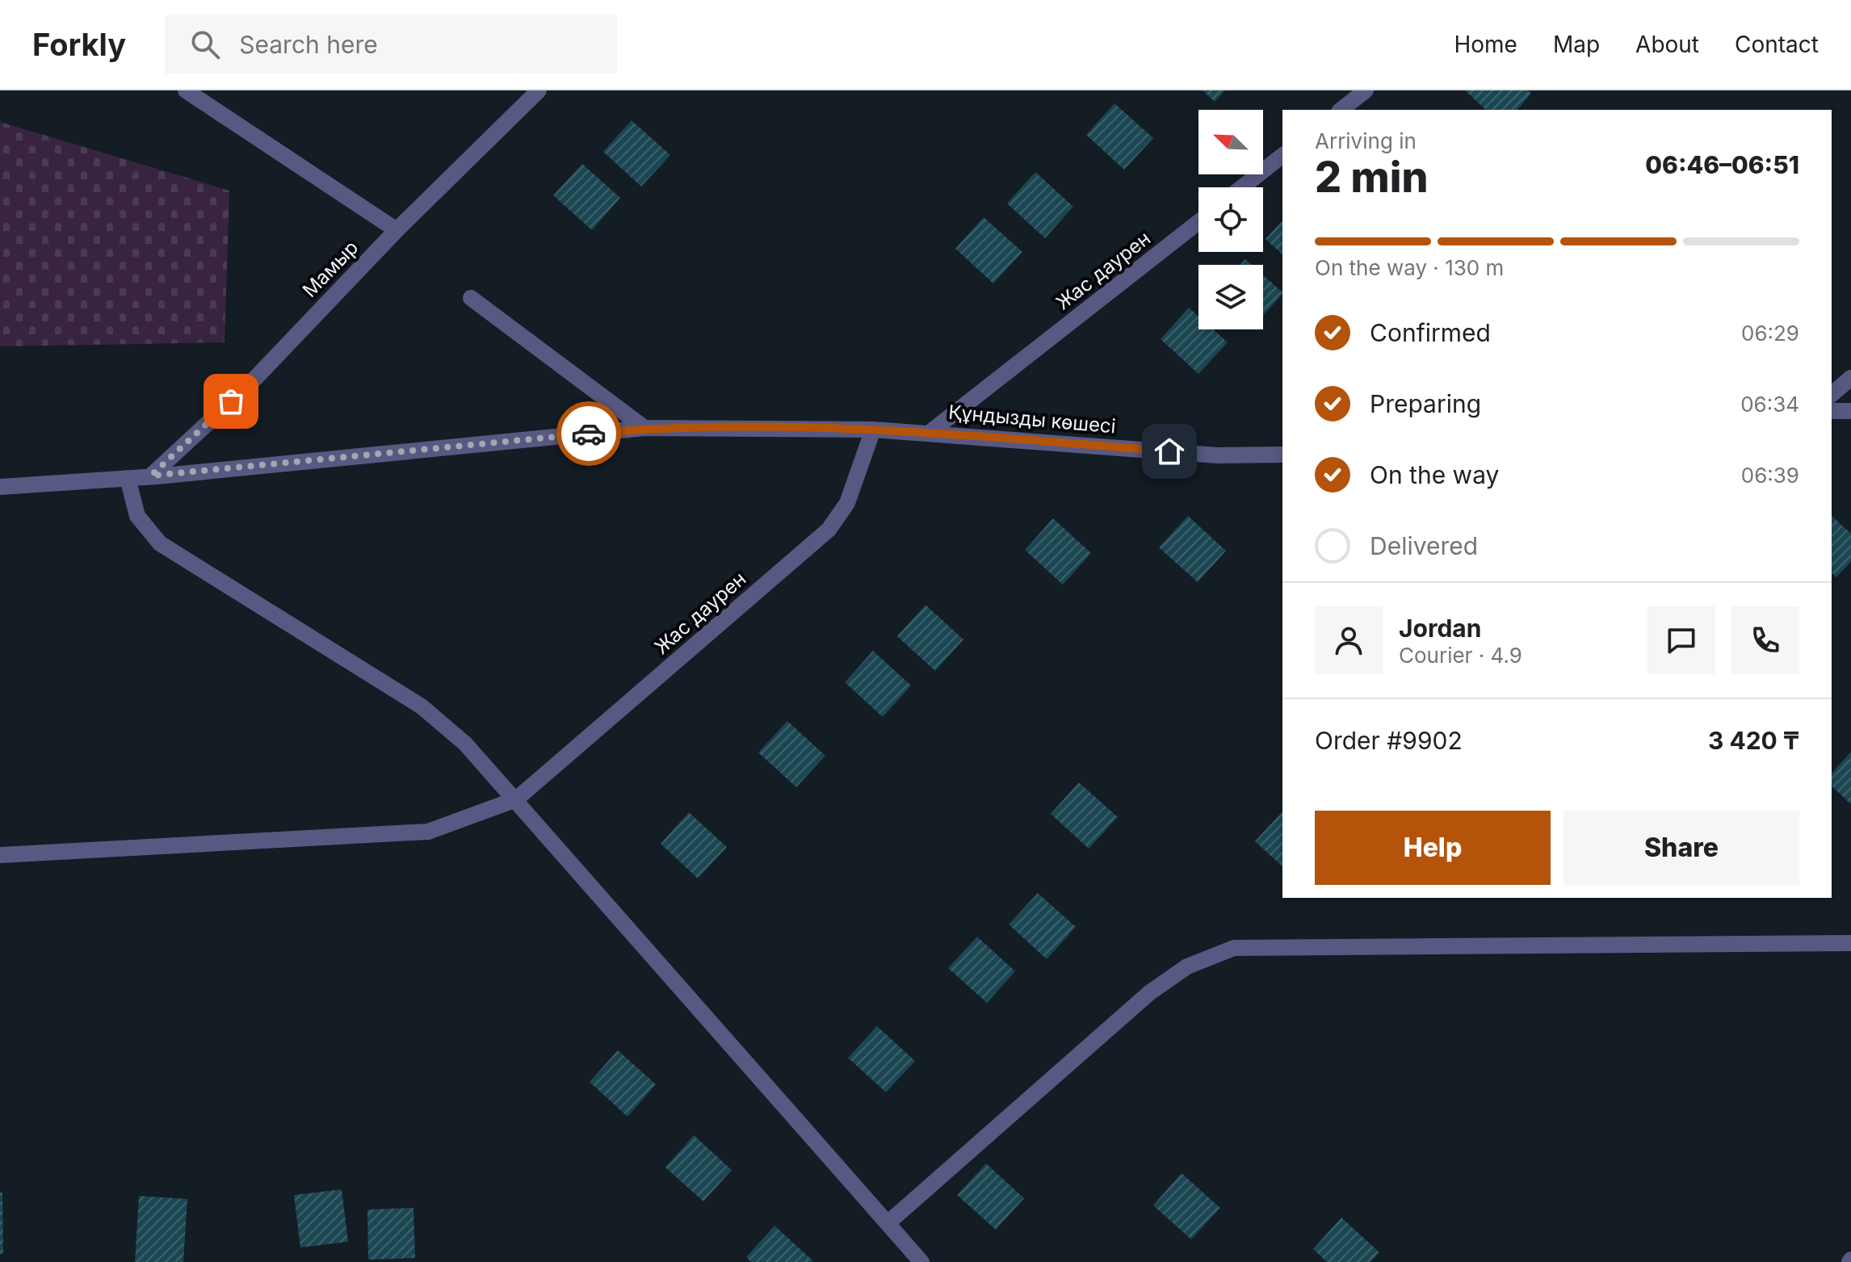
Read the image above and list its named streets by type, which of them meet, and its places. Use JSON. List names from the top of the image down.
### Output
{
  "streets": {
    "street": ["Мамыр", "Жас даурен", "Құндызды көшесі"]
  },
  "crossings": [
    ["Мамыр", "Құндызды көшесі"],
    ["Жас даурен", "Құндызды көшесі"]
  ],
  "north": "top left",
  "page": {
    "header": "Forkly",
    "search": "Search here",
    "nav": [
      "Home",
      "Map",
      "About",
      "Contact"
    ],
    "heading": ["2 min", "Arriving in", "06:46–06:51"],
    "panel": [
      "Jordan",
      "Courier · 4.9",
      "Order #9902",
      "3 420 ₸"
    ],
    "bar": "On the way · 130 m",
    "list": [
      ["Confirmed", "06:29"],
      ["Preparing", "06:34"],
      ["On the way", "06:39"],
      "Delivered"
    ],
    "buttons": ["Help", "Share"]
  }
}
